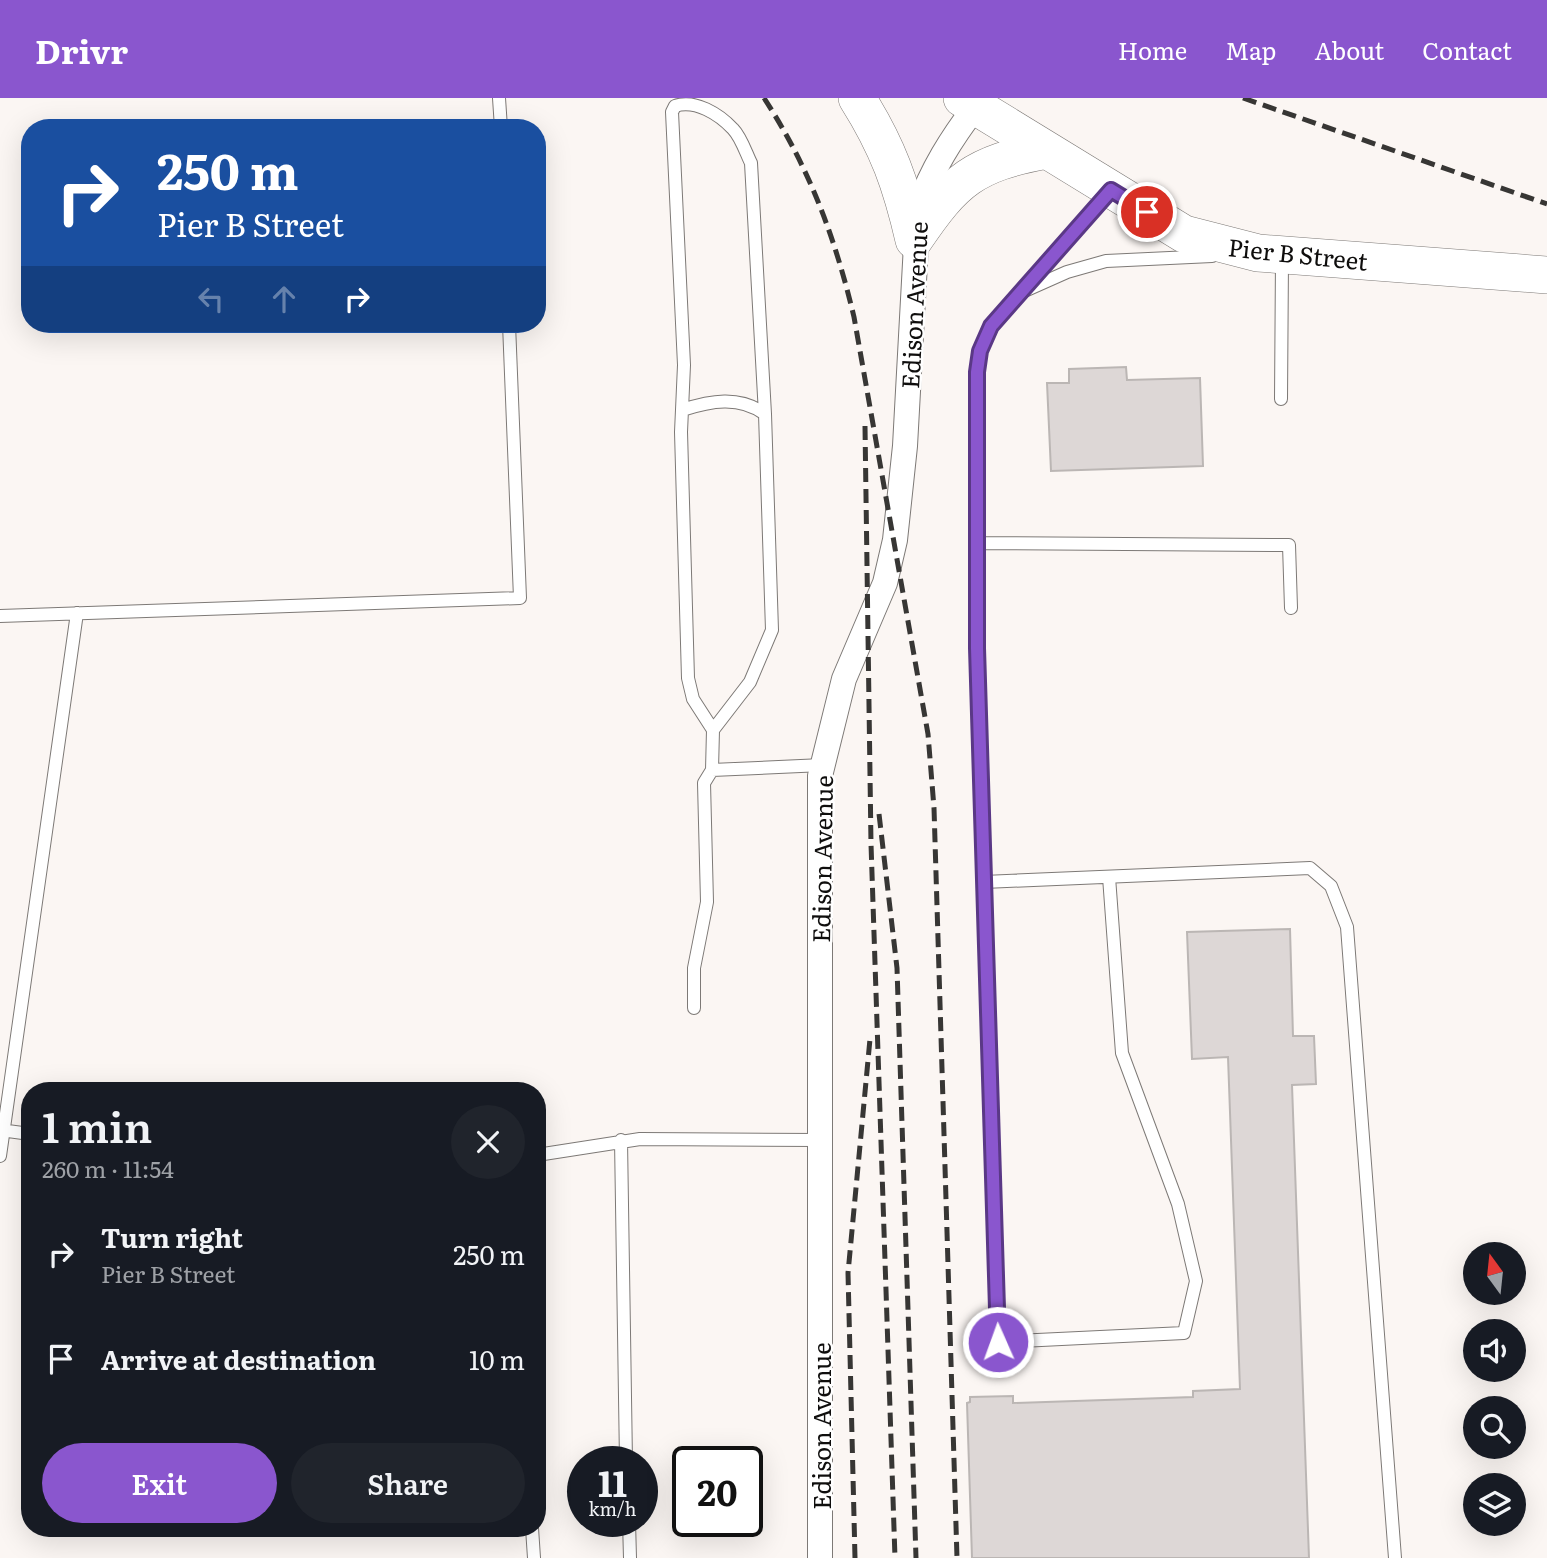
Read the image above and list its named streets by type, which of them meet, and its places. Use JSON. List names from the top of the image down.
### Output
{
  "streets": {
    "street": ["Pier B Street", "Edison Avenue"]
  },
  "crossings": [
    ["Pier B Street", "Edison Avenue"]
  ],
  "north": "top",
  "page": {
    "header": "Drivr",
    "nav": [
      "Home",
      "Map",
      "About",
      "Contact"
    ],
    "turn": ["250 m", "Pier B Street"],
    "heading": ["1 min", "260 m · 11:54"],
    "list": [
      {
        "name": "Turn right",
        "note": "Pier B Street",
        "value": "250 m"
      },
      {
        "name": "Arrive at destination",
        "value": "10 m"
      }
    ],
    "buttons": ["Exit", "Share"],
    "speed": "11 km/h",
    "limit": "20"
  }
}
